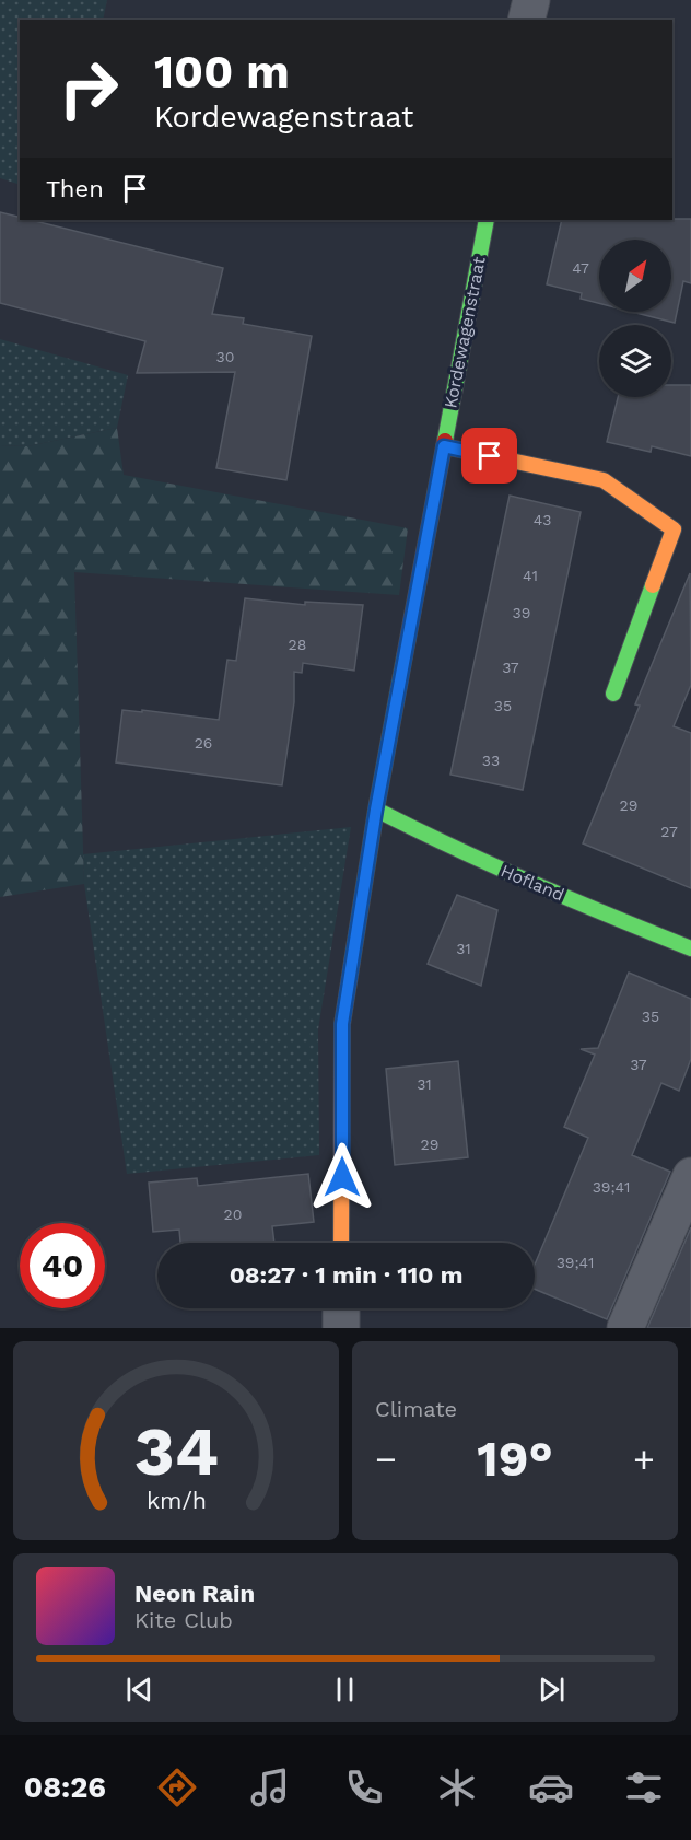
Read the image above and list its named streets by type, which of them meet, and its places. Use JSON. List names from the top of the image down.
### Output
{
  "streets": {
    "street": ["Kordewagenstraat", "Hofland"]
  },
  "crossings": [
    ["Kordewagenstraat", "Hofland"]
  ],
  "house_numbers": [
    "47",
    "30",
    "43",
    "41",
    "39",
    "28",
    "37",
    "35",
    "26",
    "33",
    "29",
    "27",
    "31",
    "35",
    "37",
    "31",
    "29",
    "39;41",
    "20",
    "39;41"
  ],
  "north": "top right",
  "page": {
    "turn": ["100 m", "Kordewagenstraat"],
    "then": "Then",
    "limit": "40",
    "trip": "08:27 · 1 min · 110 m",
    "tile": "Climate",
    "heat": ["−", "19°", "+"],
    "song": ["Neon Rain", "Kite Club"],
    "tabs": "08:26",
    "gauge": ["34", "km/h"]
  }
}
